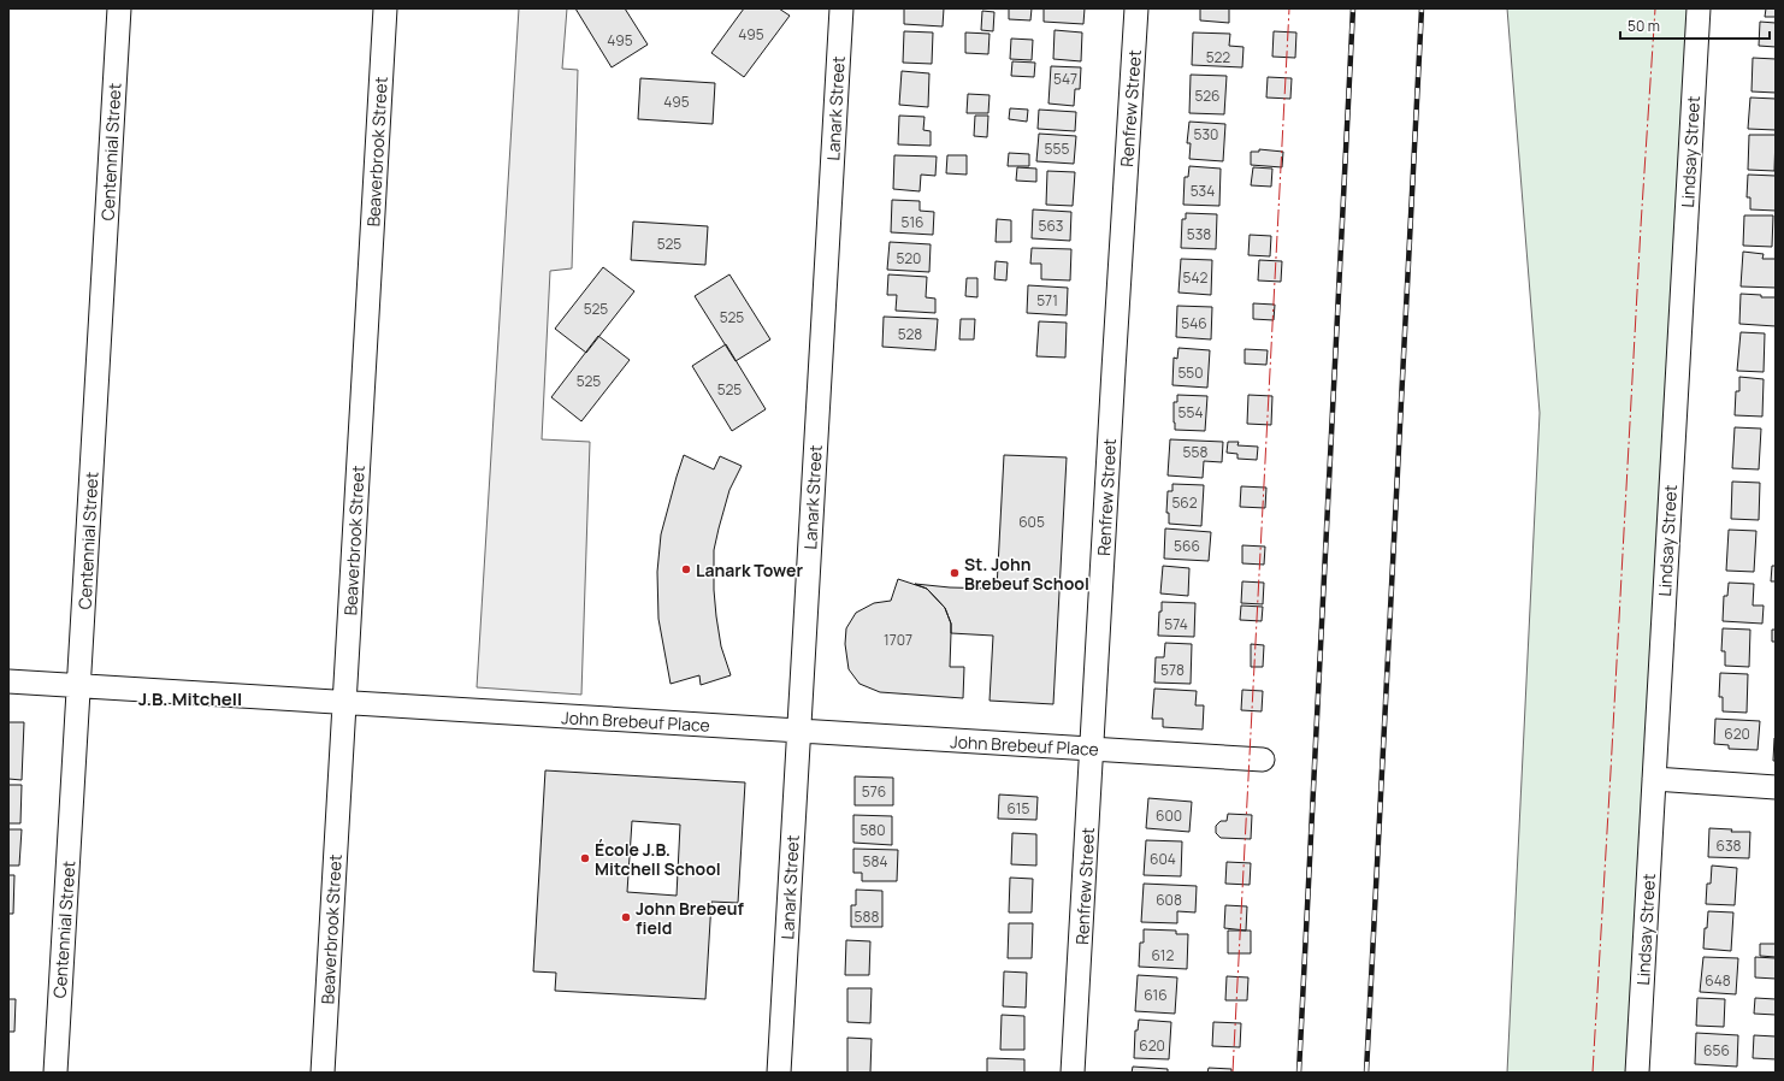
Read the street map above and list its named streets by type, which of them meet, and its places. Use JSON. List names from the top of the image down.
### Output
{
  "streets": {
    "street": [
      "Lanark Street",
      "Renfrew Street",
      "Centennial Street",
      "Beaverbrook Street",
      "Lindsay Street",
      "John Brebeuf Place"
    ]
  },
  "crossings": [
    ["Lanark Street", "John Brebeuf Place"],
    ["Renfrew Street", "John Brebeuf Place"],
    ["Centennial Street", "John Brebeuf Place"],
    ["Beaverbrook Street", "John Brebeuf Place"]
  ],
  "districts": ["J.B. Mitchell"],
  "places": [
    "Lanark Tower",
    "St. John Brebeuf School",
    "École J.B. Mitchell School",
    "John Brebeuf field"
  ],
  "house_numbers": [
    "495",
    "495",
    "522",
    "547",
    "526",
    "495",
    "530",
    "555",
    "534",
    "516",
    "563",
    "538",
    "525",
    "520",
    "542",
    "571",
    "525",
    "525",
    "546",
    "528",
    "550",
    "525",
    "525",
    "554",
    "558",
    "562",
    "605",
    "566",
    "574",
    "1707",
    "578",
    "620",
    "576",
    "615",
    "600",
    "580",
    "638",
    "604",
    "584",
    "608",
    "588",
    "612",
    "648",
    "616",
    "620",
    "656"
  ],
  "scale_bar": "50 m"
}
